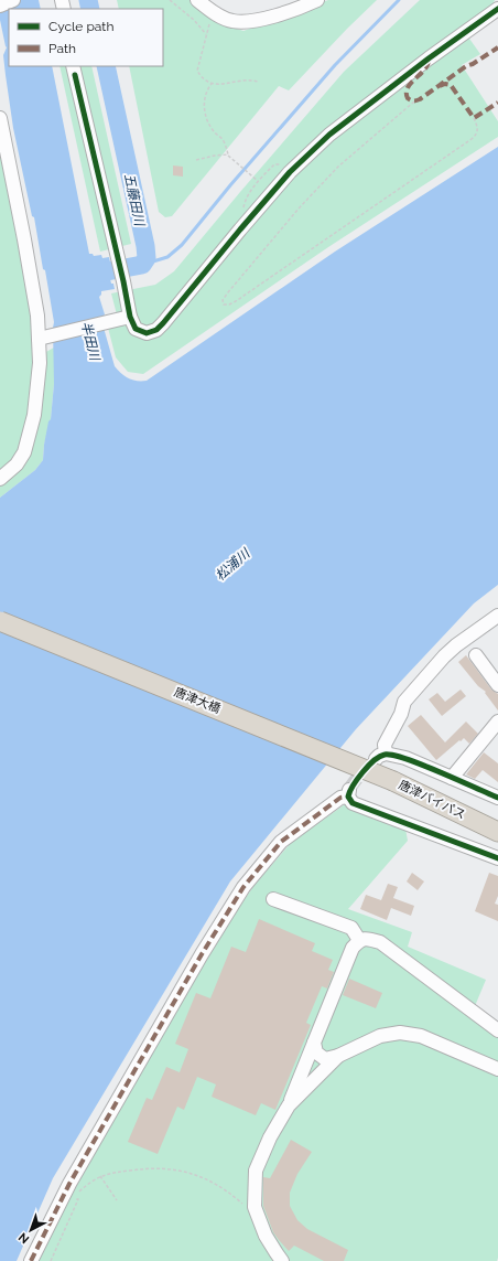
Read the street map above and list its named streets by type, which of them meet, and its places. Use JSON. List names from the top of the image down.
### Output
{
  "streets": {
    "highway": ["唐津大橋", "唐津バイパス"]
  },
  "crossings": [
    ["唐津大橋", "唐津バイパス"]
  ],
  "water": ["五藤田川", "半田川", "松浦川"],
  "legend": ["Cycle path", "Path"],
  "north": "bottom left"
}
